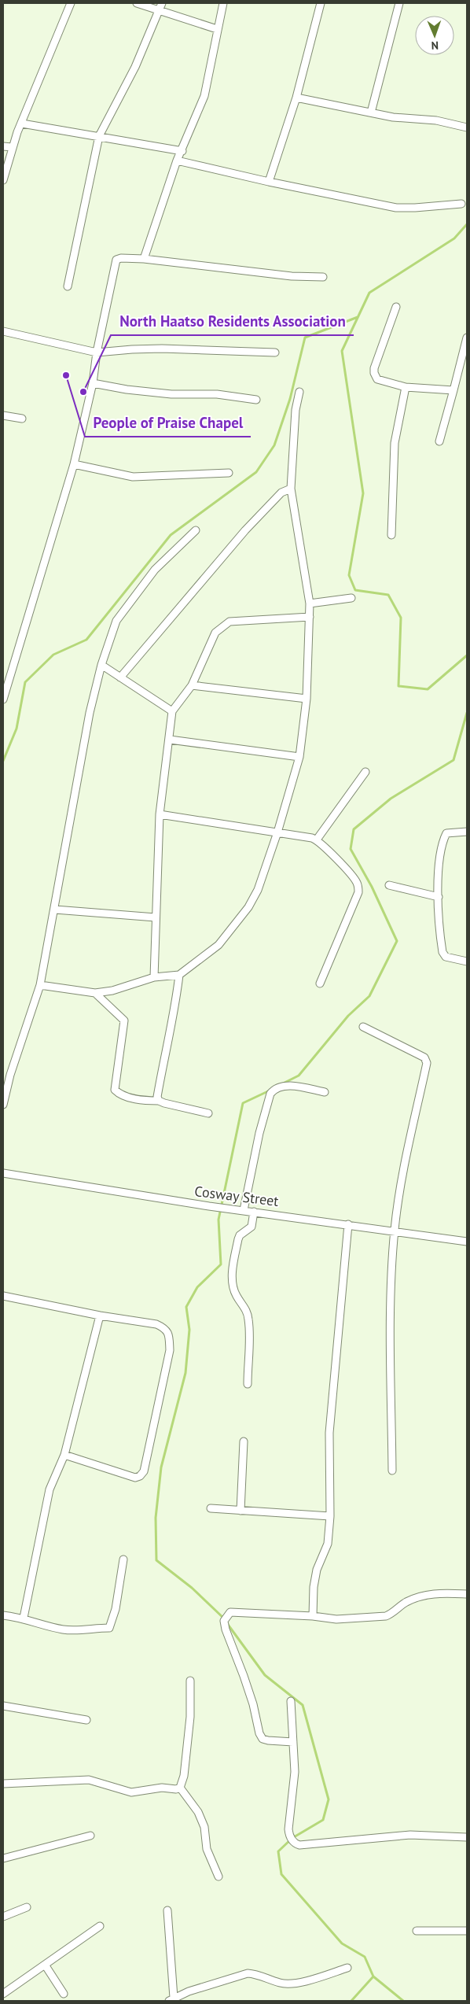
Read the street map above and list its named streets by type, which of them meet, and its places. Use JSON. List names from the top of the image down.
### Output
{
  "streets": {
    "street": ["Cosway Street"]
  },
  "places": ["People of Praise Chapel", "North Haatso Residents Association"],
  "north": "bottom"
}
